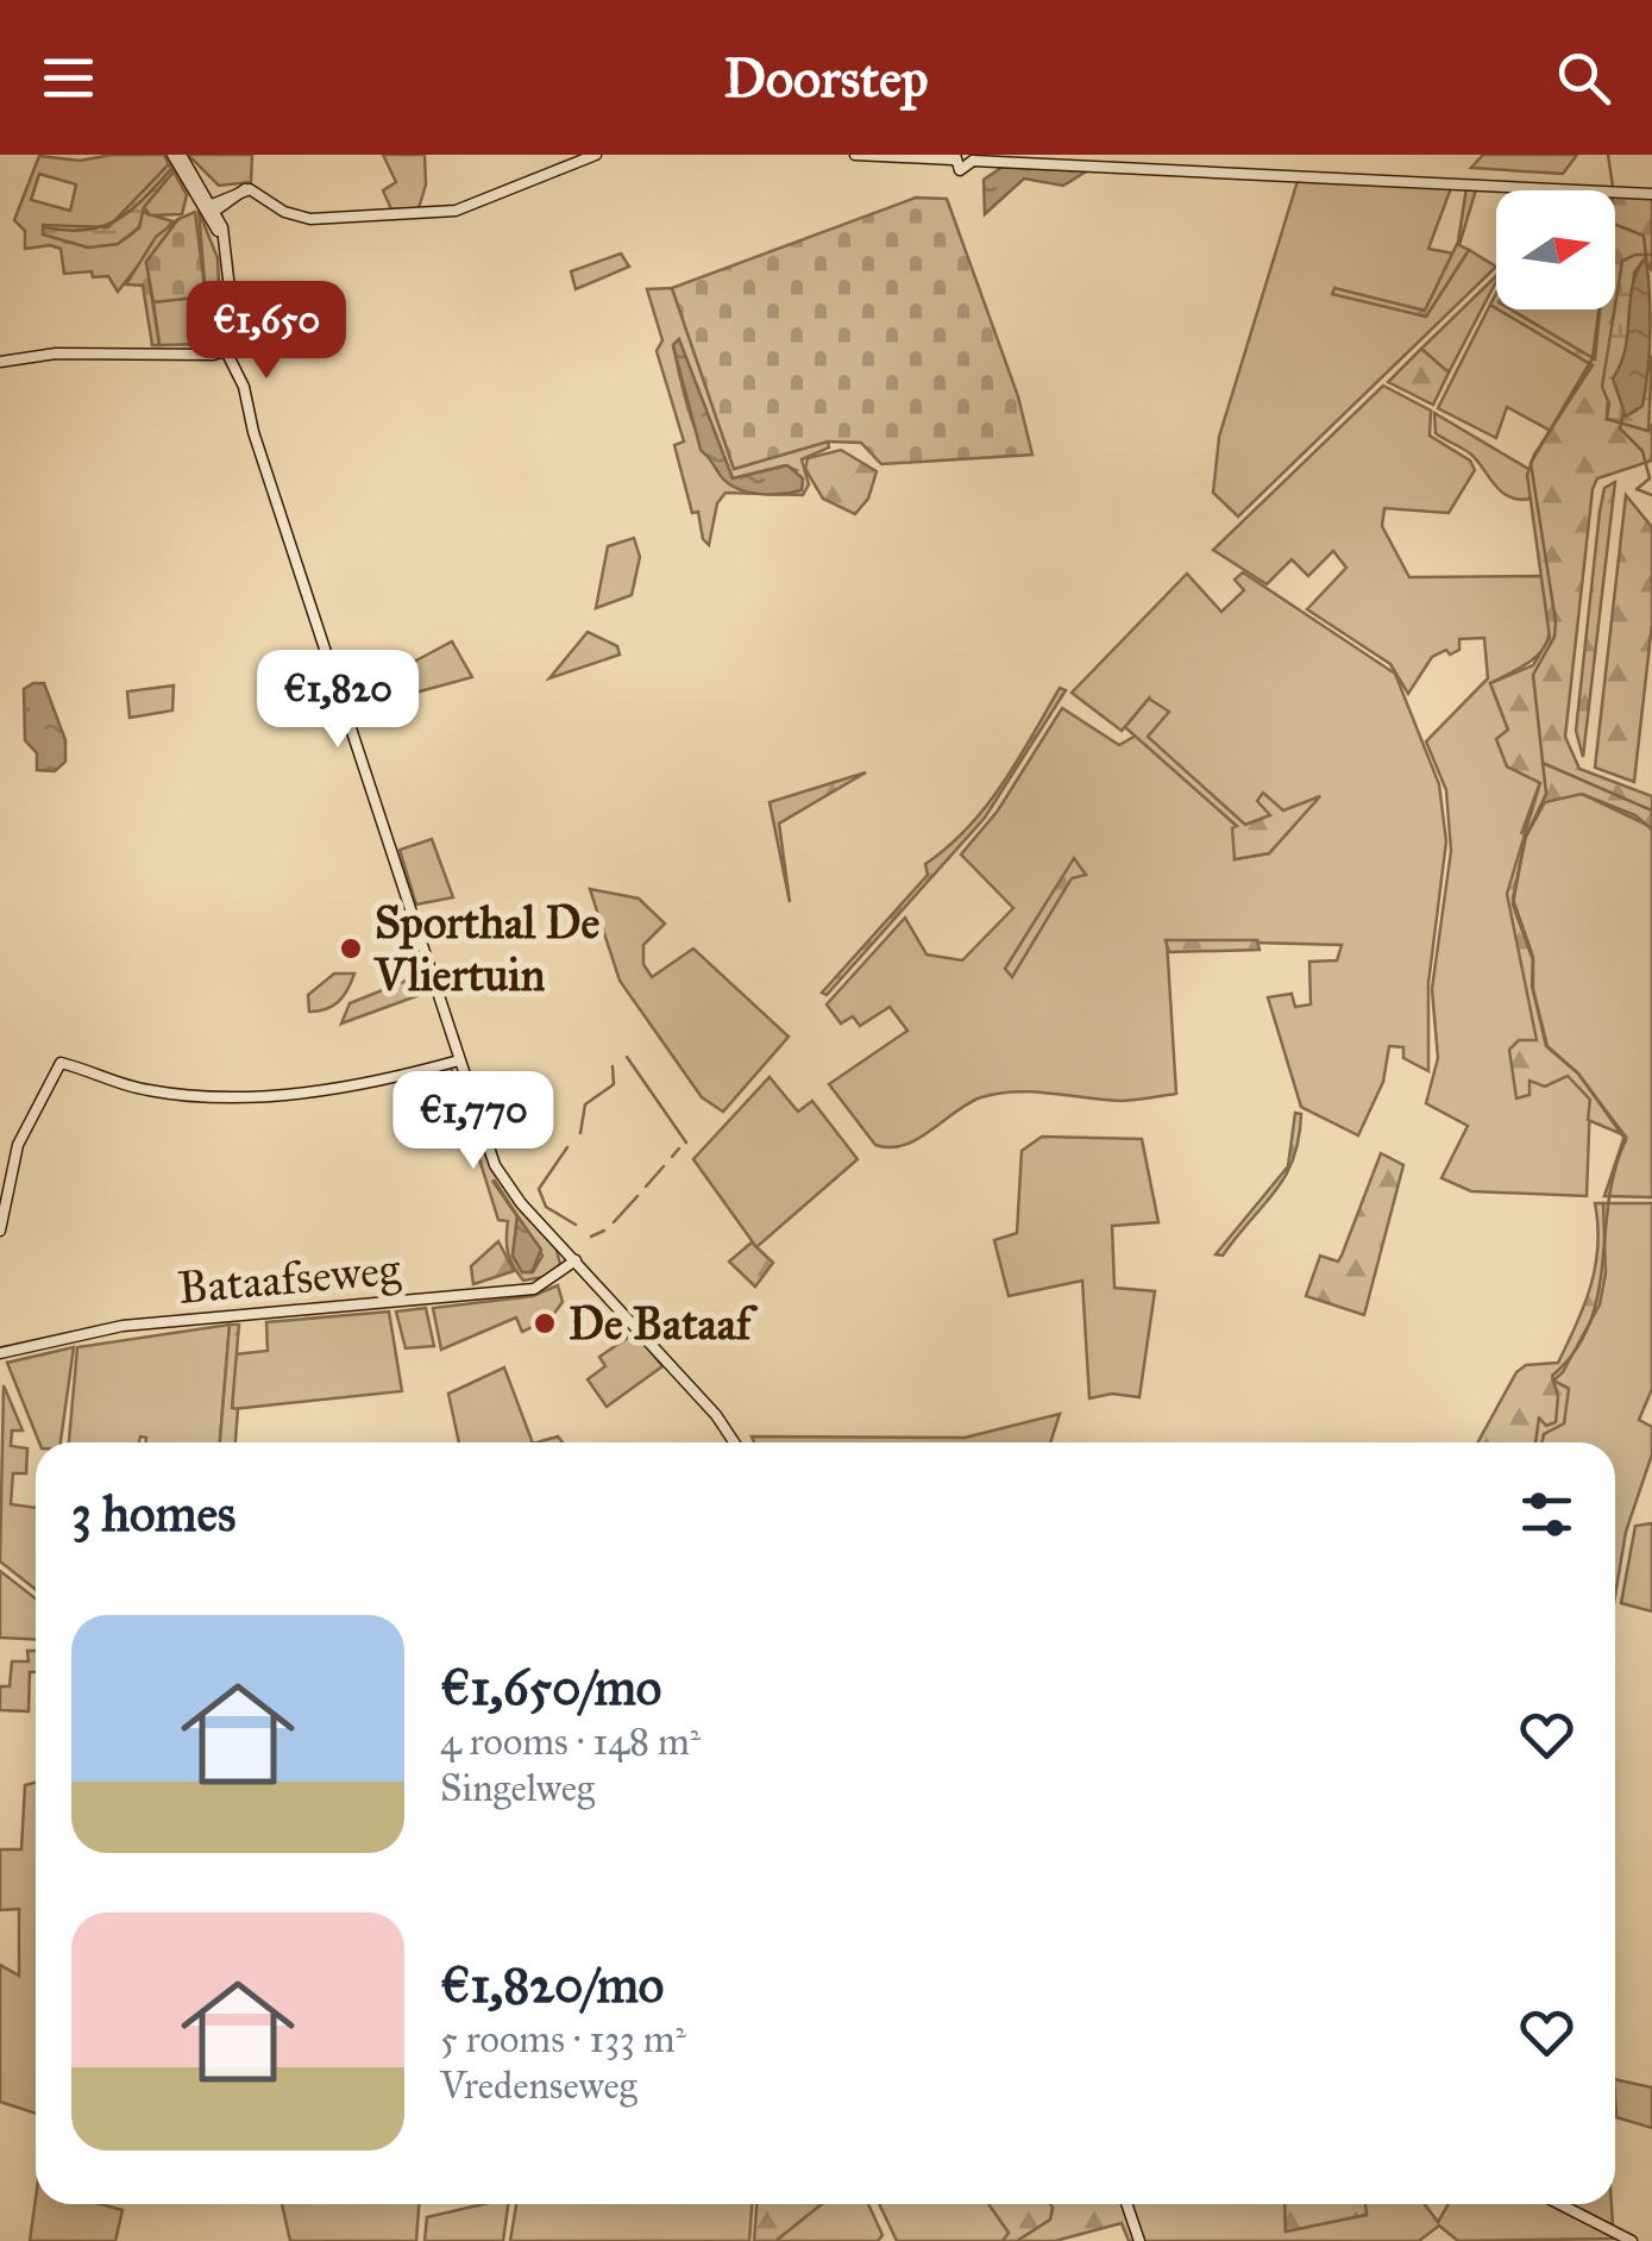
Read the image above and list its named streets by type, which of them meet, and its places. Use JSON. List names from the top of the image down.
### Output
{
  "streets": {
    "main road": ["Bataafseweg"]
  },
  "places": ["Sporthal De Vliertuin", "De Bataaf"],
  "north": "right",
  "page": {
    "header": "Doorstep",
    "price": ["€1,650", "€1,820", "€1,770"],
    "heading": "3 homes",
    "list": [
      {
        "name": "€1,650/mo",
        "note": "4 rooms · 148 m² · Singelweg"
      },
      {
        "name": "€1,820/mo",
        "note": "5 rooms · 133 m² · Vredenseweg"
      }
    ]
  }
}
